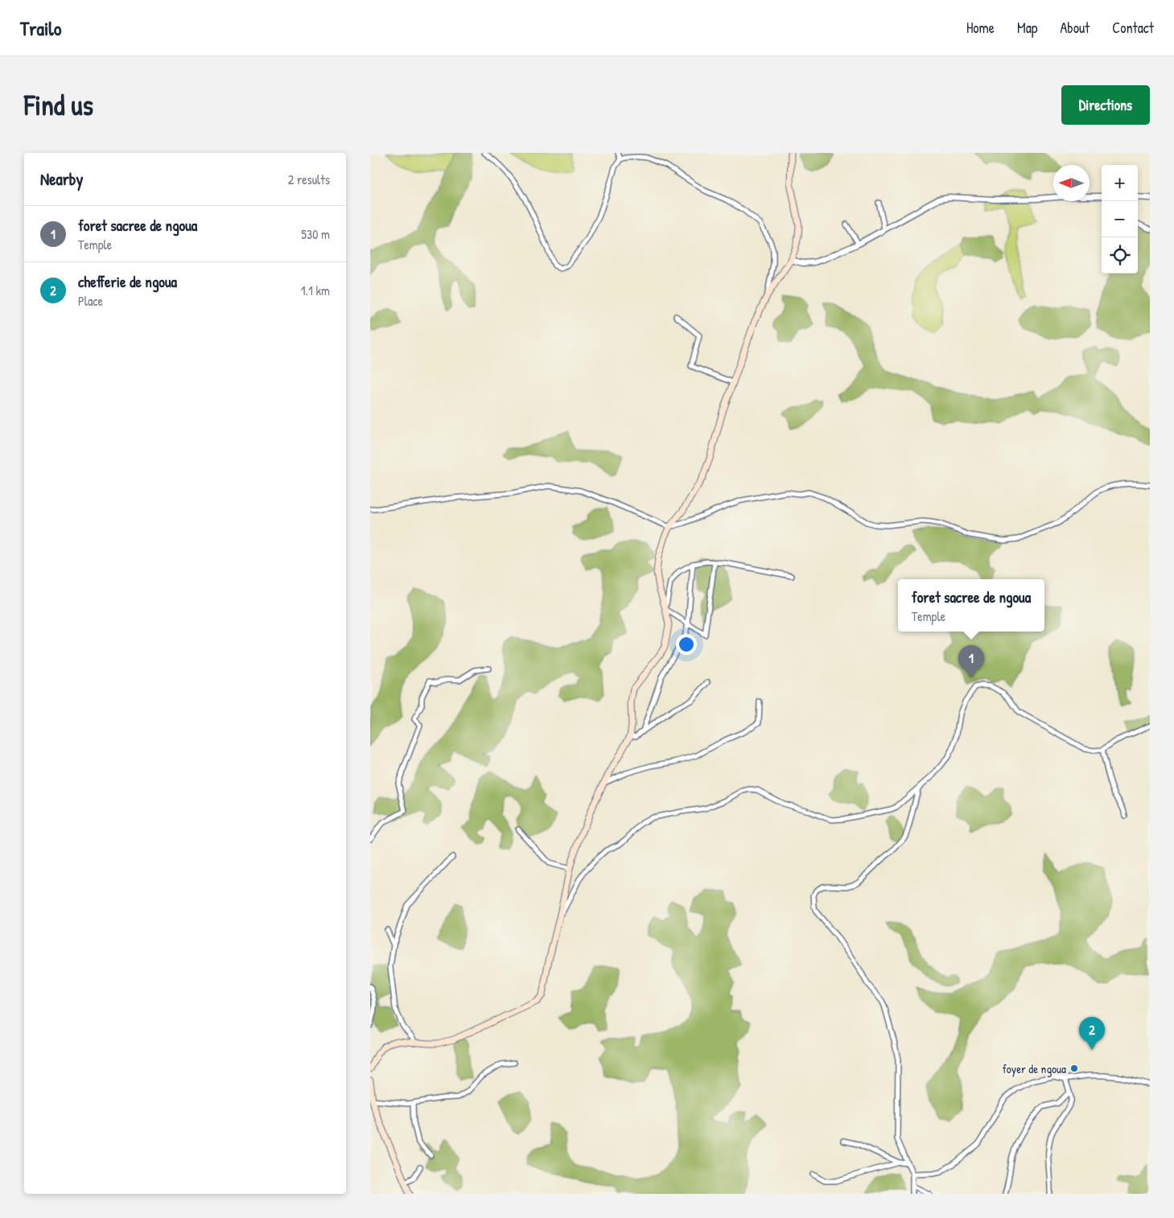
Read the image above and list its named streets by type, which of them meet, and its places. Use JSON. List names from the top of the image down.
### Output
{
  "places": ["foyer de ngoua"],
  "north": "left",
  "page": {
    "header": "Trailo",
    "nav": [
      "Home",
      "Map",
      "About",
      "Contact"
    ],
    "buttons": "Directions",
    "title": "Find us",
    "heading": ["Nearby", "2 results"],
    "map_buttons": ["+", "−"],
    "list": [
      {
        "mark": "1",
        "name": "foret sacree de ngoua",
        "note": "Temple",
        "value": "530 m"
      },
      {
        "mark": "2",
        "name": "chefferie de ngoua",
        "note": "Place",
        "value": "1.1 km"
      }
    ],
    "popup": ["foret sacree de ngoua", "Temple"],
    "pins": ["1", "2"]
  }
}
